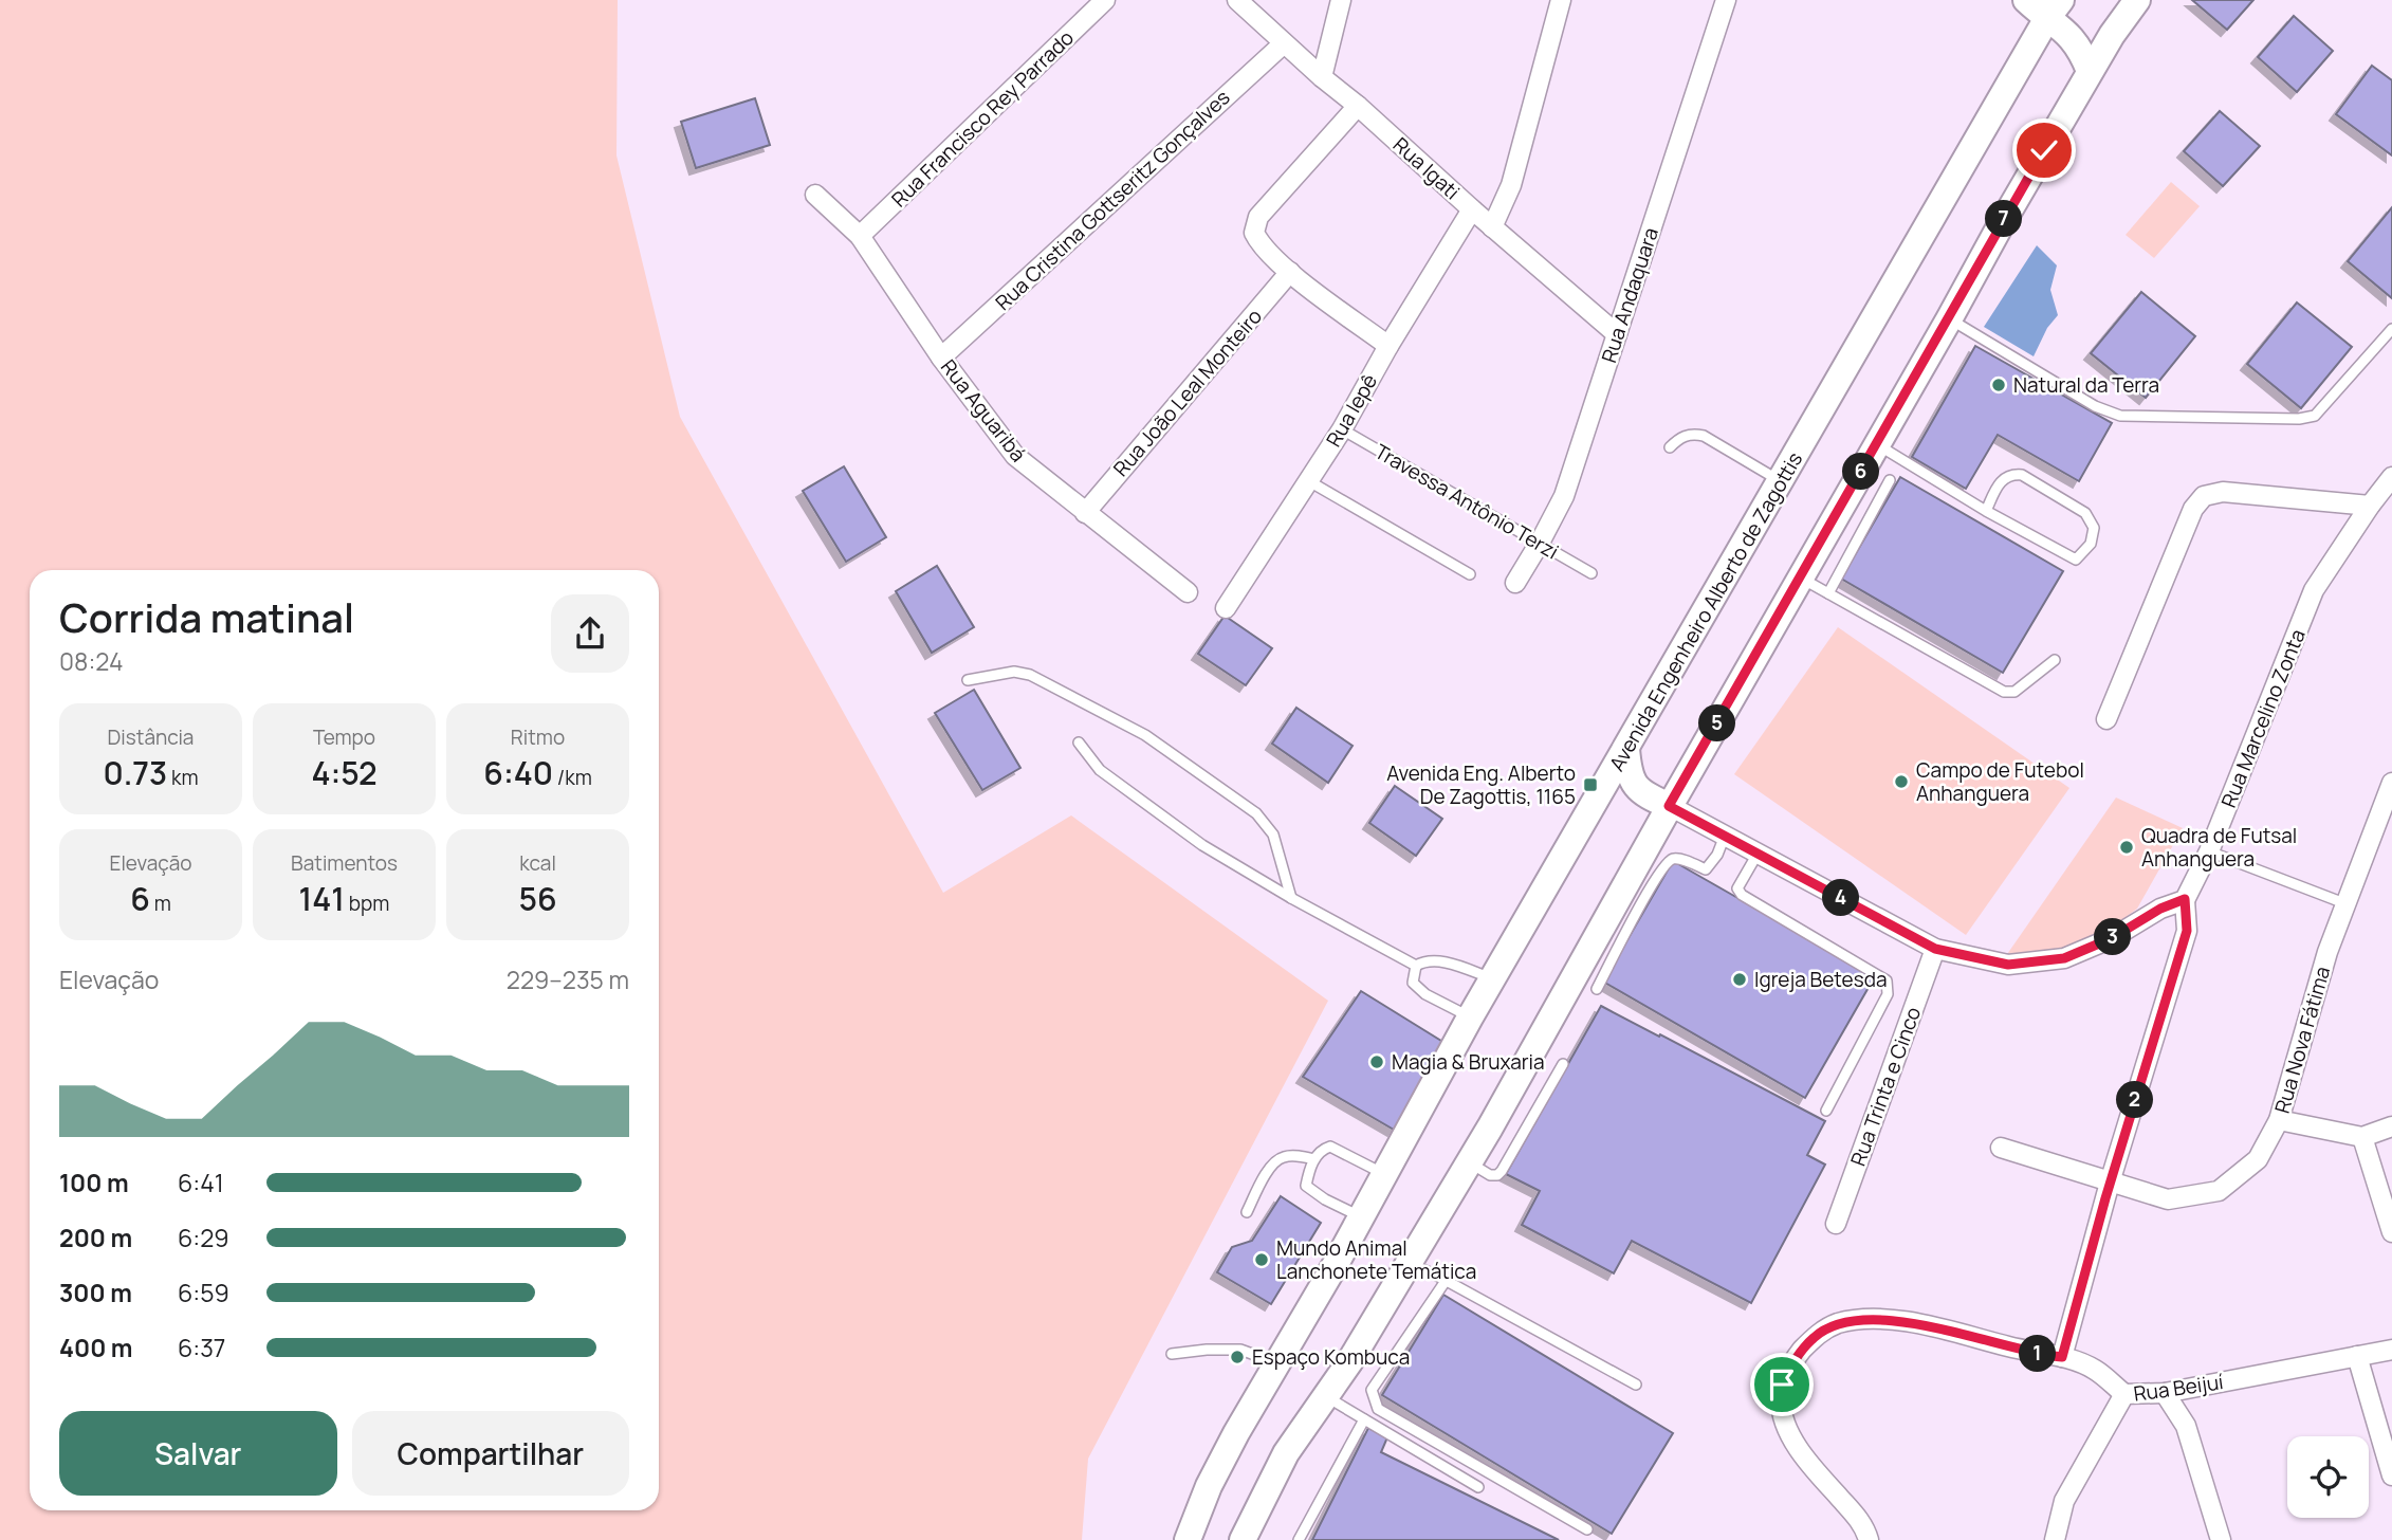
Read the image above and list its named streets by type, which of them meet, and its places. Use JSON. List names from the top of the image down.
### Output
{
  "streets": {
    "main road": ["Avenida Engenheiro Alberto de Zagottis"],
    "street": [
      "Rua Francisco Rey Parrado",
      "Rua Igati",
      "Rua Cristina Gottseritz Gonçalves",
      "Rua Andaquara",
      "Rua João Leal Monteiro",
      "Rua Aguaribá",
      "Rua Iepê",
      "Rua Marcelino Zonta",
      "Rua Nova Fátima",
      "Rua Trinta e Cinco",
      "Rua Beijuí"
    ],
    "lane": ["Travessa Antônio Terzi"]
  },
  "crossings": [
    ["Rua Francisco Rey Parrado", "Rua Aguaribá"],
    ["Rua Igati", "Rua Cristina Gottseritz Gonçalves"],
    ["Rua Igati", "Rua Andaquara"],
    ["Rua Igati", "Rua Iepê"],
    ["Rua Cristina Gottseritz Gonçalves", "Rua Aguaribá"],
    ["Rua Andaquara", "Travessa Antônio Terzi"],
    ["Rua João Leal Monteiro", "Rua Aguaribá"],
    ["Rua Iepê", "Travessa Antônio Terzi"]
  ],
  "places": {
    "other": [
      "Natural da Terra",
      "Campo de Futebol Anhanguera",
      "Quadra de Futsal Anhanguera",
      "Igreja Betesda",
      "Magia & Bruxaria",
      "Mundo Animal Lanchonete Temática",
      "Espaço Kombuca"
    ],
    "transit": ["Avenida Eng. Alberto De Zagottis, 1165"]
  },
  "page": {
    "pins": [
      "7",
      "6",
      "5",
      "4",
      "3",
      "2",
      "1"
    ],
    "heading": ["Corrida matinal", "08:24"],
    "stats": [
      ["Distância", "0.73 km"],
      ["Tempo", "4:52"],
      ["Ritmo", "6:40 /km"],
      ["Elevação", "6 m"],
      ["Batimentos", "141 bpm"],
      ["kcal", "56"]
    ],
    "chart": ["Elevação", "229–235 m"],
    "list": [
      {
        "name": "100 m",
        "note": "6:41"
      },
      {
        "name": "200 m",
        "note": "6:29"
      },
      {
        "name": "300 m",
        "note": "6:59"
      },
      {
        "name": "400 m",
        "note": "6:37"
      }
    ],
    "buttons": ["Salvar", "Compartilhar"]
  }
}
